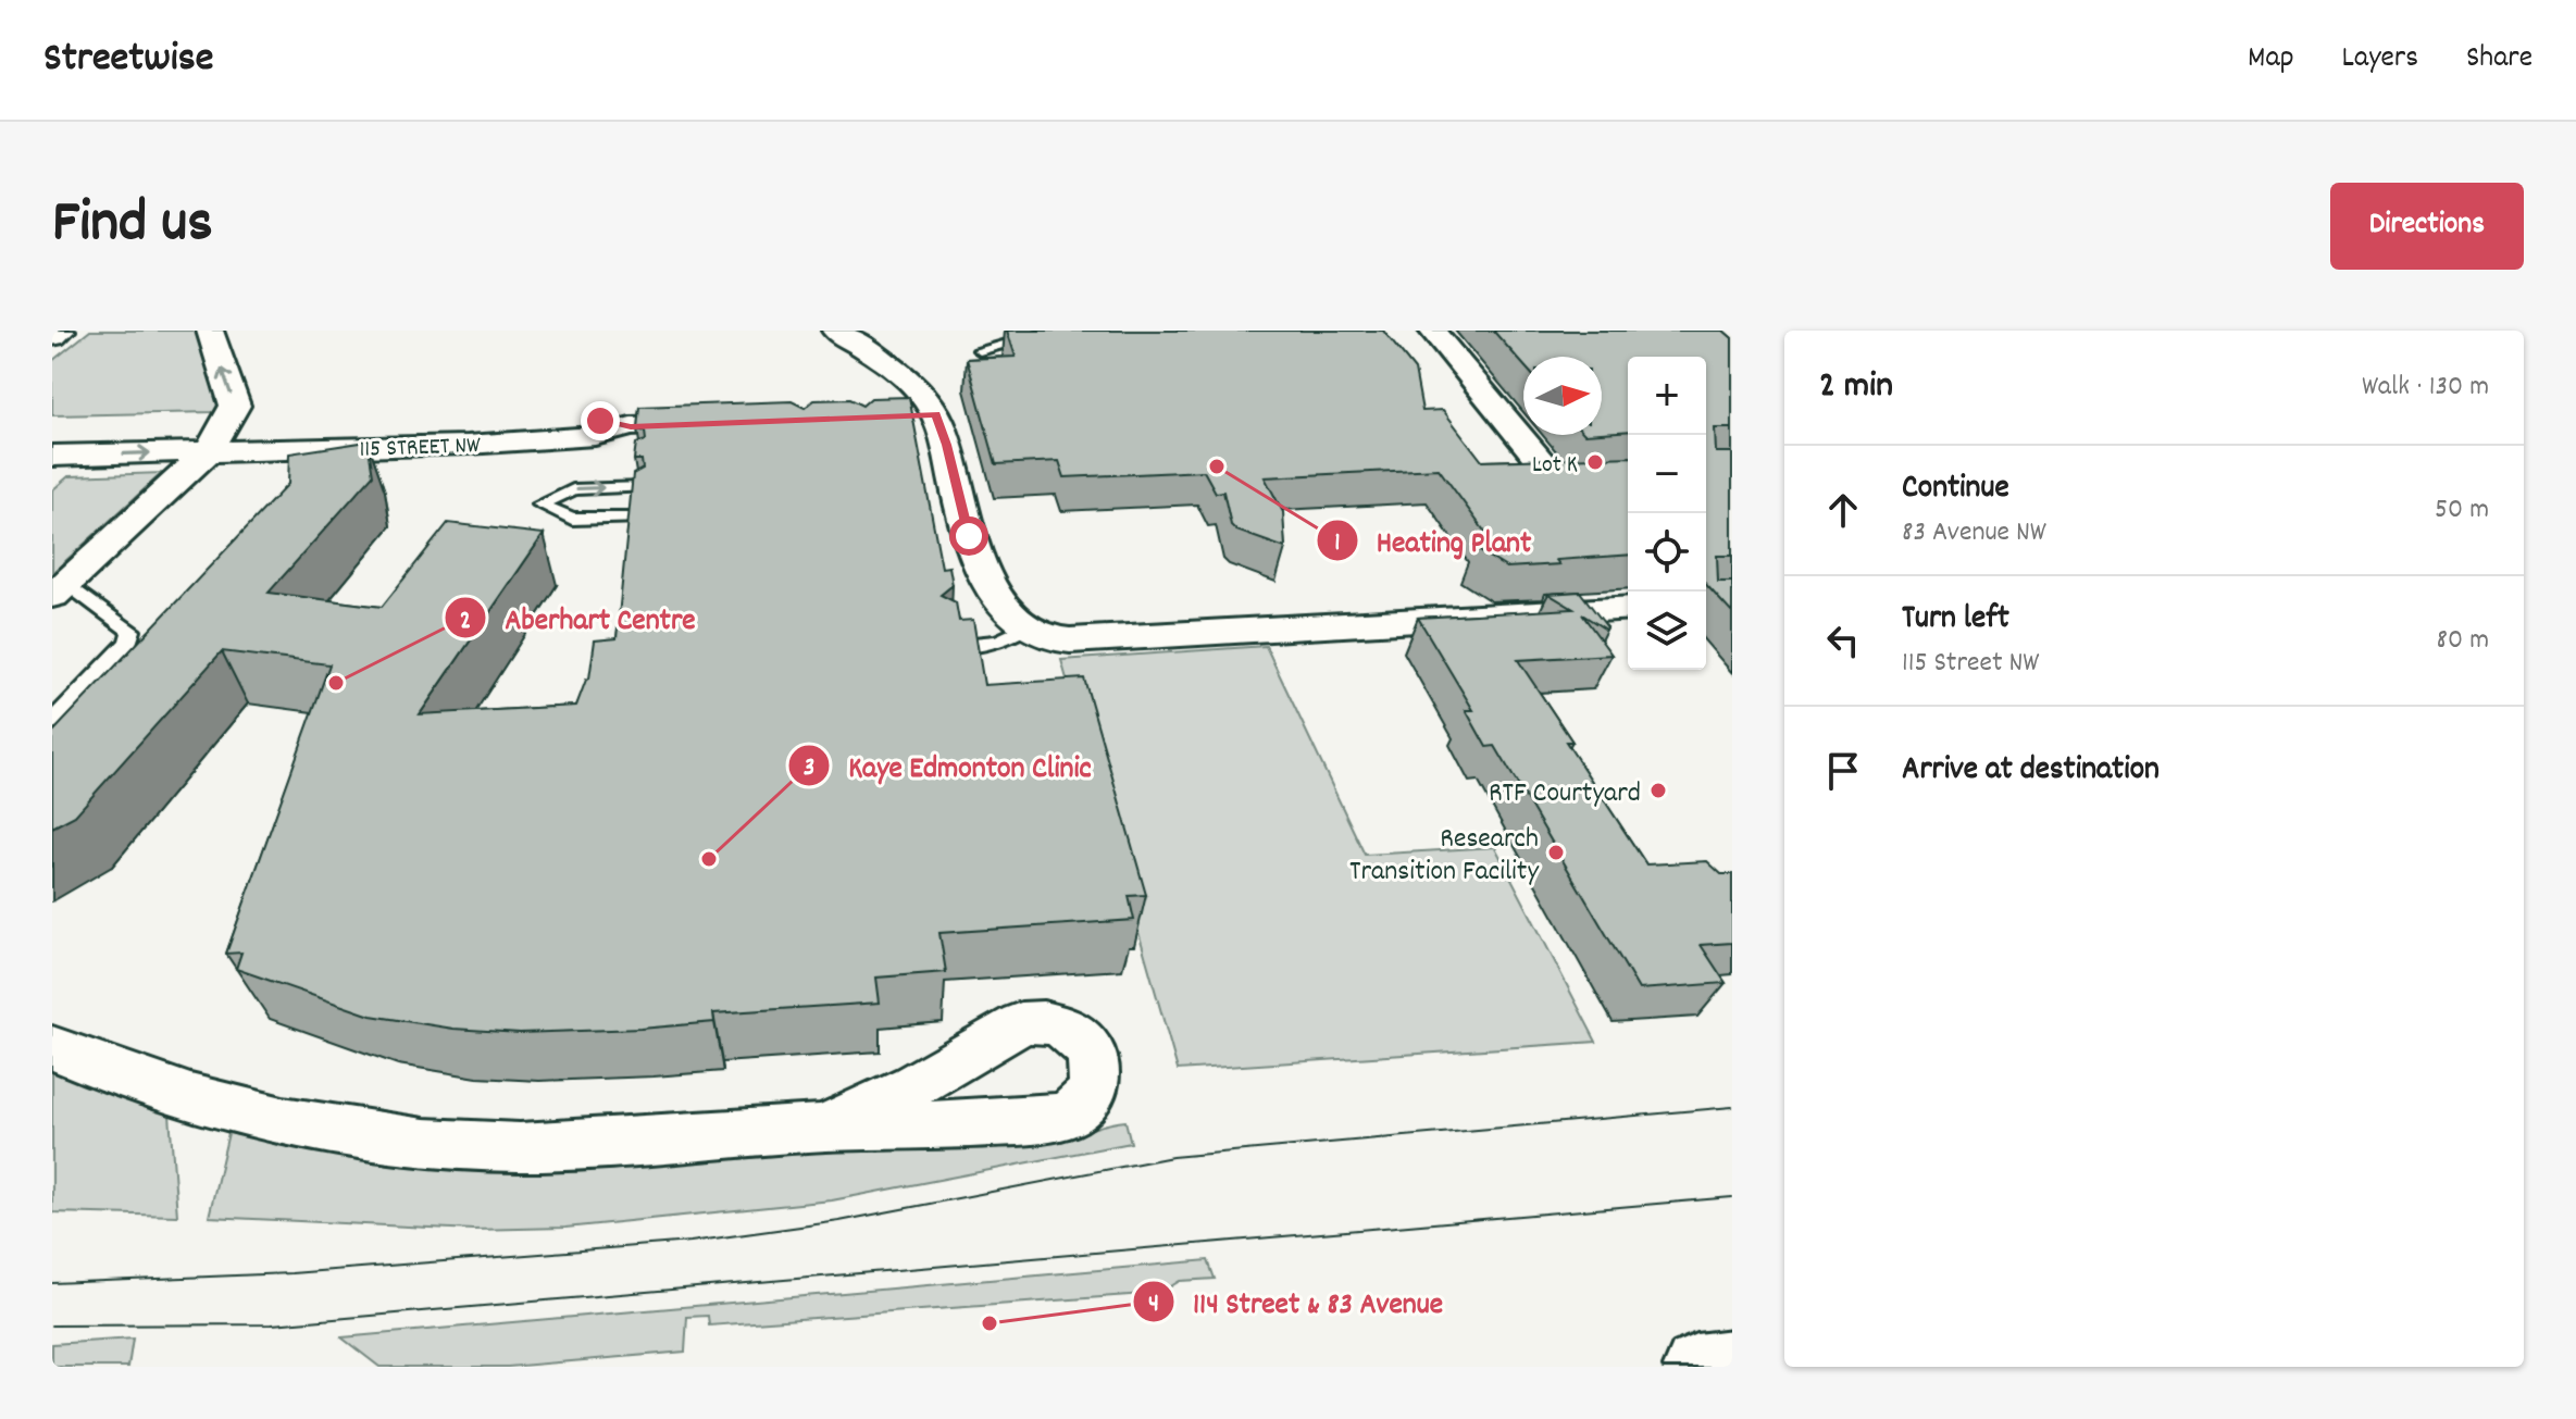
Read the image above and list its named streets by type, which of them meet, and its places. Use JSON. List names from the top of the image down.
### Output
{
  "streets": {
    "street": ["115 STREET NW"]
  },
  "places": [
    "Lot K",
    "Heating Plant",
    "Aberhart Centre",
    "RTF Courtyard",
    "Research Transition Facility",
    "Kaye Edmonton Clinic",
    "114 Street & 83 Avenue"
  ],
  "north": "right",
  "page": {
    "header": "Streetwise",
    "nav": ["Map", "Layers", "Share"],
    "title": "Find us",
    "buttons": "Directions",
    "heading": ["2 min", "Walk · 130 m"],
    "map_buttons": ["+", "−"],
    "list": [
      ["Continue", "83 Avenue NW", "50 m"],
      ["Turn left", "115 Street NW", "80 m"],
      "Arrive at destination"
    ]
  }
}
